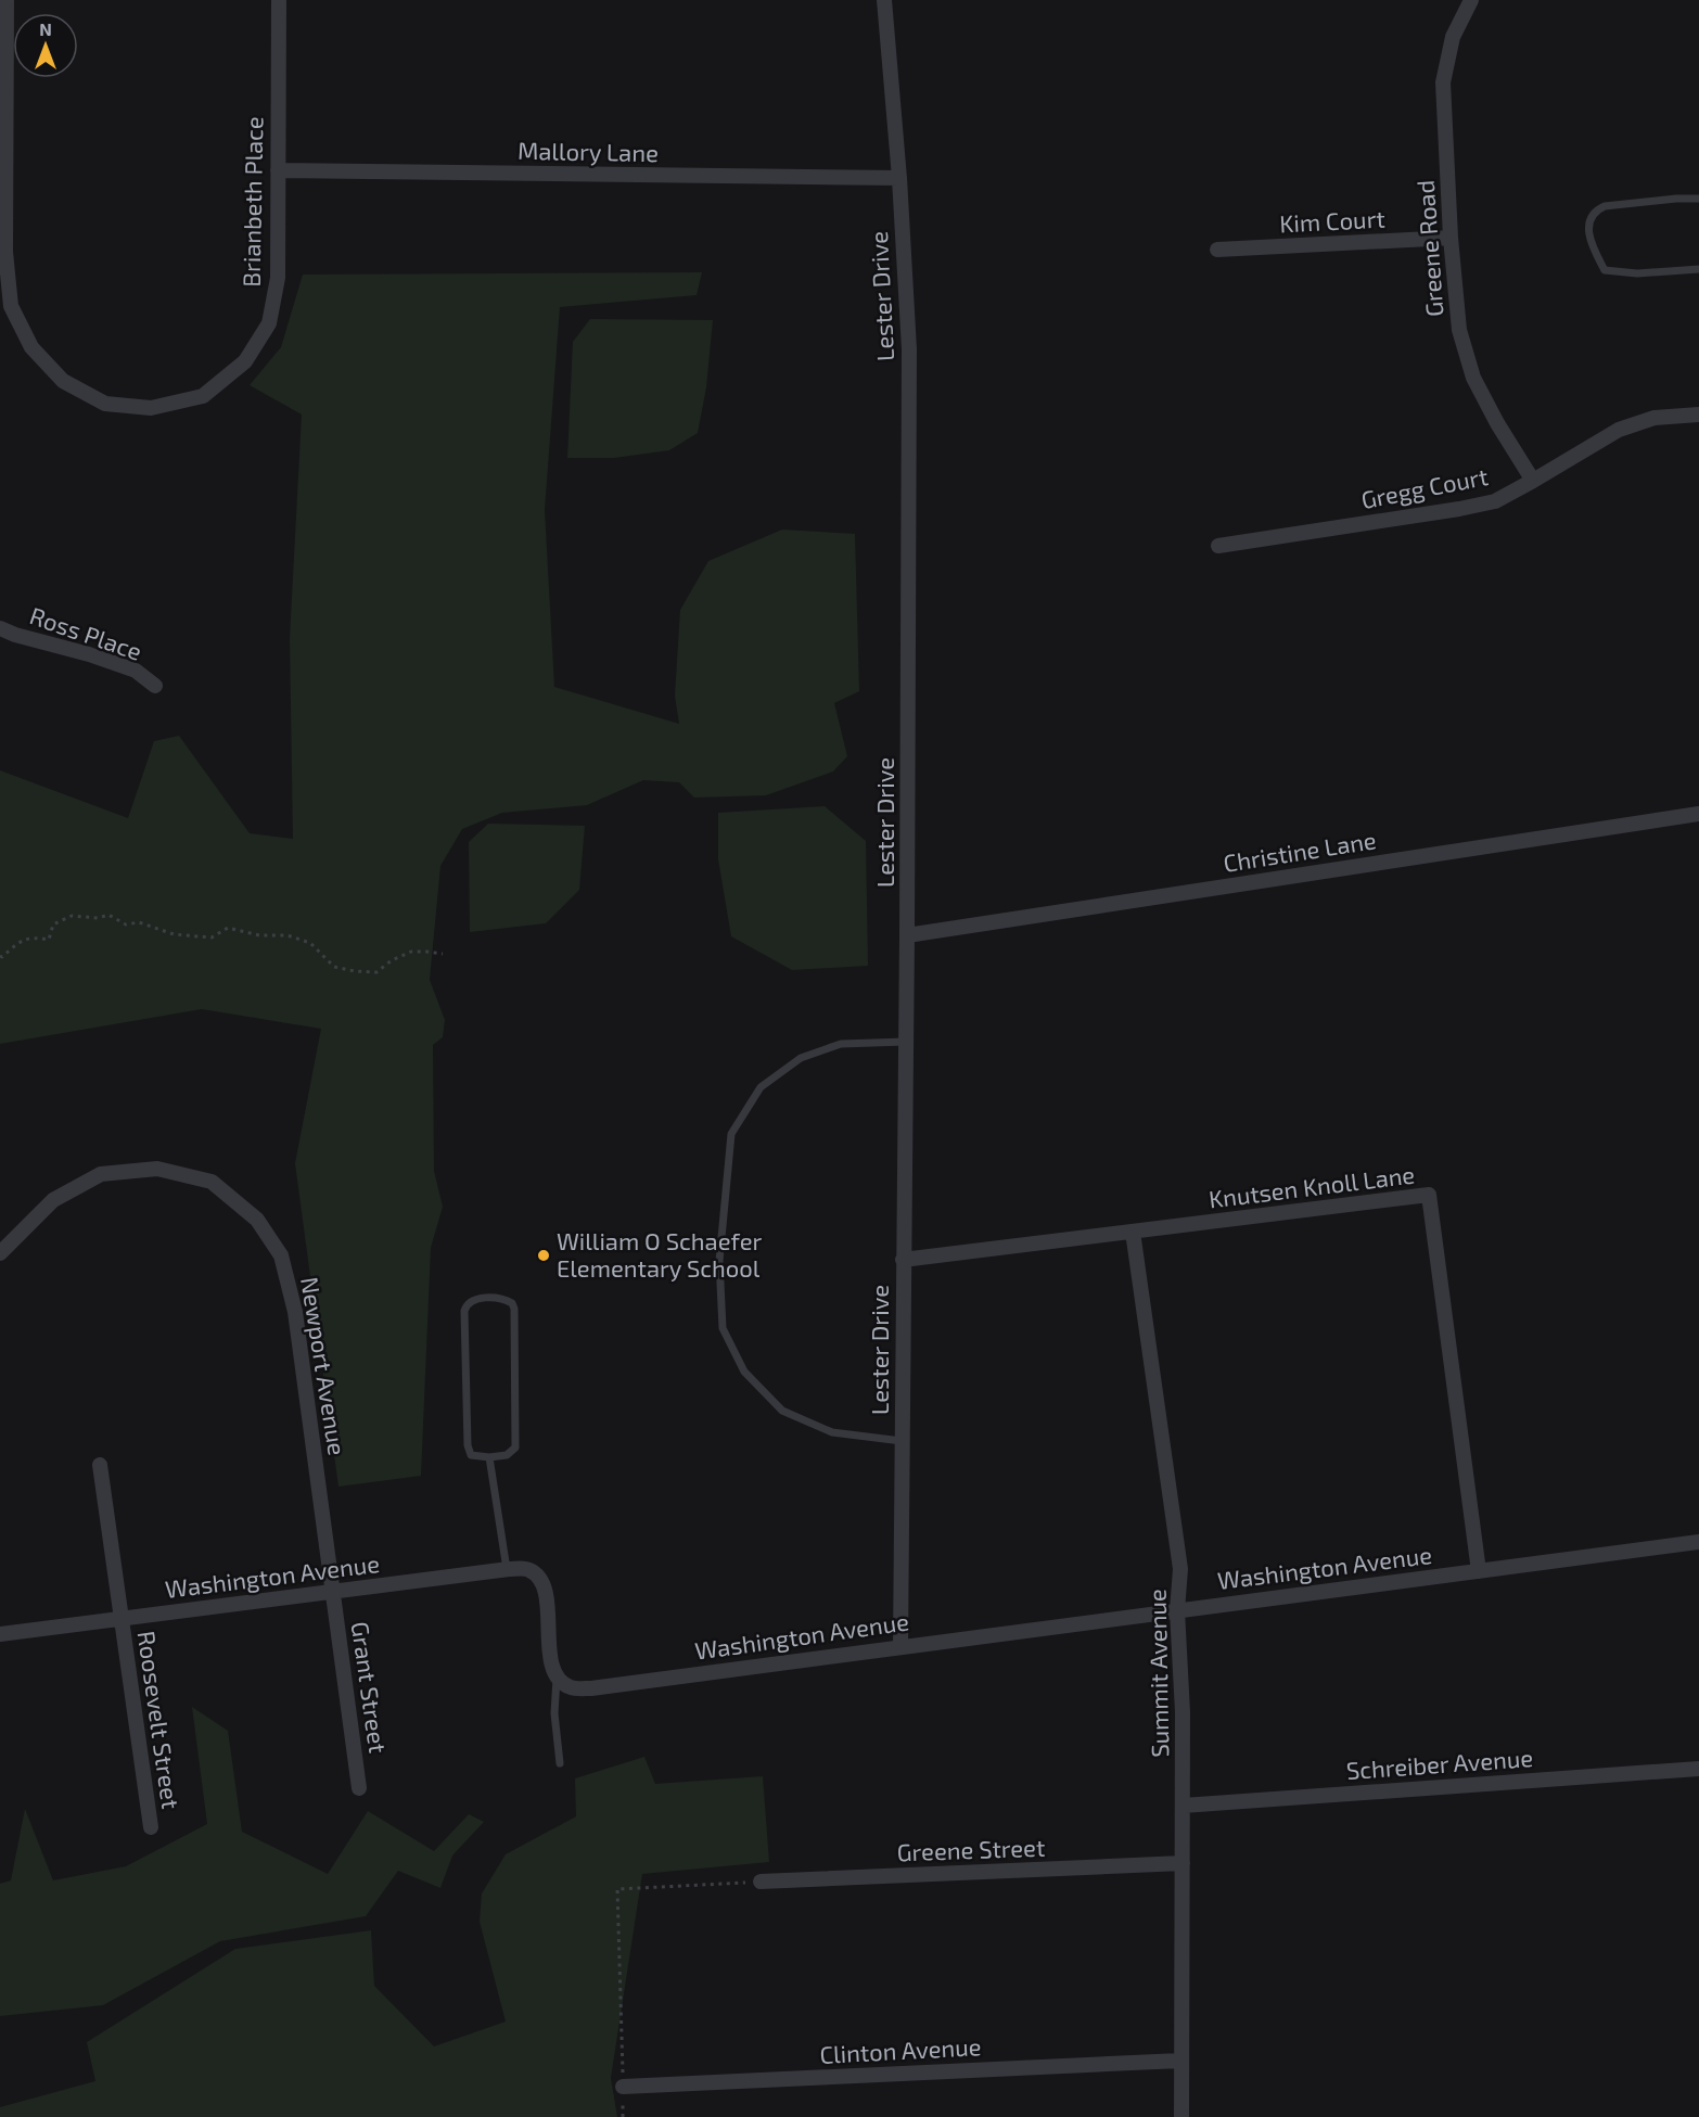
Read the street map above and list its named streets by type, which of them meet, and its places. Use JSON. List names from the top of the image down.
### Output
{
  "streets": {
    "street": [
      "Mallory Lane",
      "Brianbeth Place",
      "Kim Court",
      "Greene Road",
      "Lester Drive",
      "Gregg Court",
      "Ross Place",
      "Christine Lane",
      "Knutsen Knoll Lane",
      "Newport Avenue",
      "Washington Avenue",
      "Summit Avenue",
      "Grant Street",
      "Roosevelt Street",
      "Schreiber Avenue",
      "Greene Street",
      "Clinton Avenue"
    ]
  },
  "crossings": [
    ["Mallory Lane", "Brianbeth Place"],
    ["Mallory Lane", "Lester Drive"],
    ["Kim Court", "Greene Road"],
    ["Greene Road", "Gregg Court"],
    ["Lester Drive", "Christine Lane"],
    ["Lester Drive", "Knutsen Knoll Lane"],
    ["Lester Drive", "Washington Avenue"],
    ["Knutsen Knoll Lane", "Washington Avenue"],
    ["Knutsen Knoll Lane", "Summit Avenue"],
    ["Newport Avenue", "Washington Avenue"],
    ["Newport Avenue", "Grant Street"],
    ["Washington Avenue", "Summit Avenue"],
    ["Washington Avenue", "Grant Street"],
    ["Washington Avenue", "Roosevelt Street"],
    ["Summit Avenue", "Schreiber Avenue"],
    ["Summit Avenue", "Greene Street"],
    ["Summit Avenue", "Clinton Avenue"]
  ],
  "places": ["William O Schaefer Elementary School"],
  "north": "top"
}
